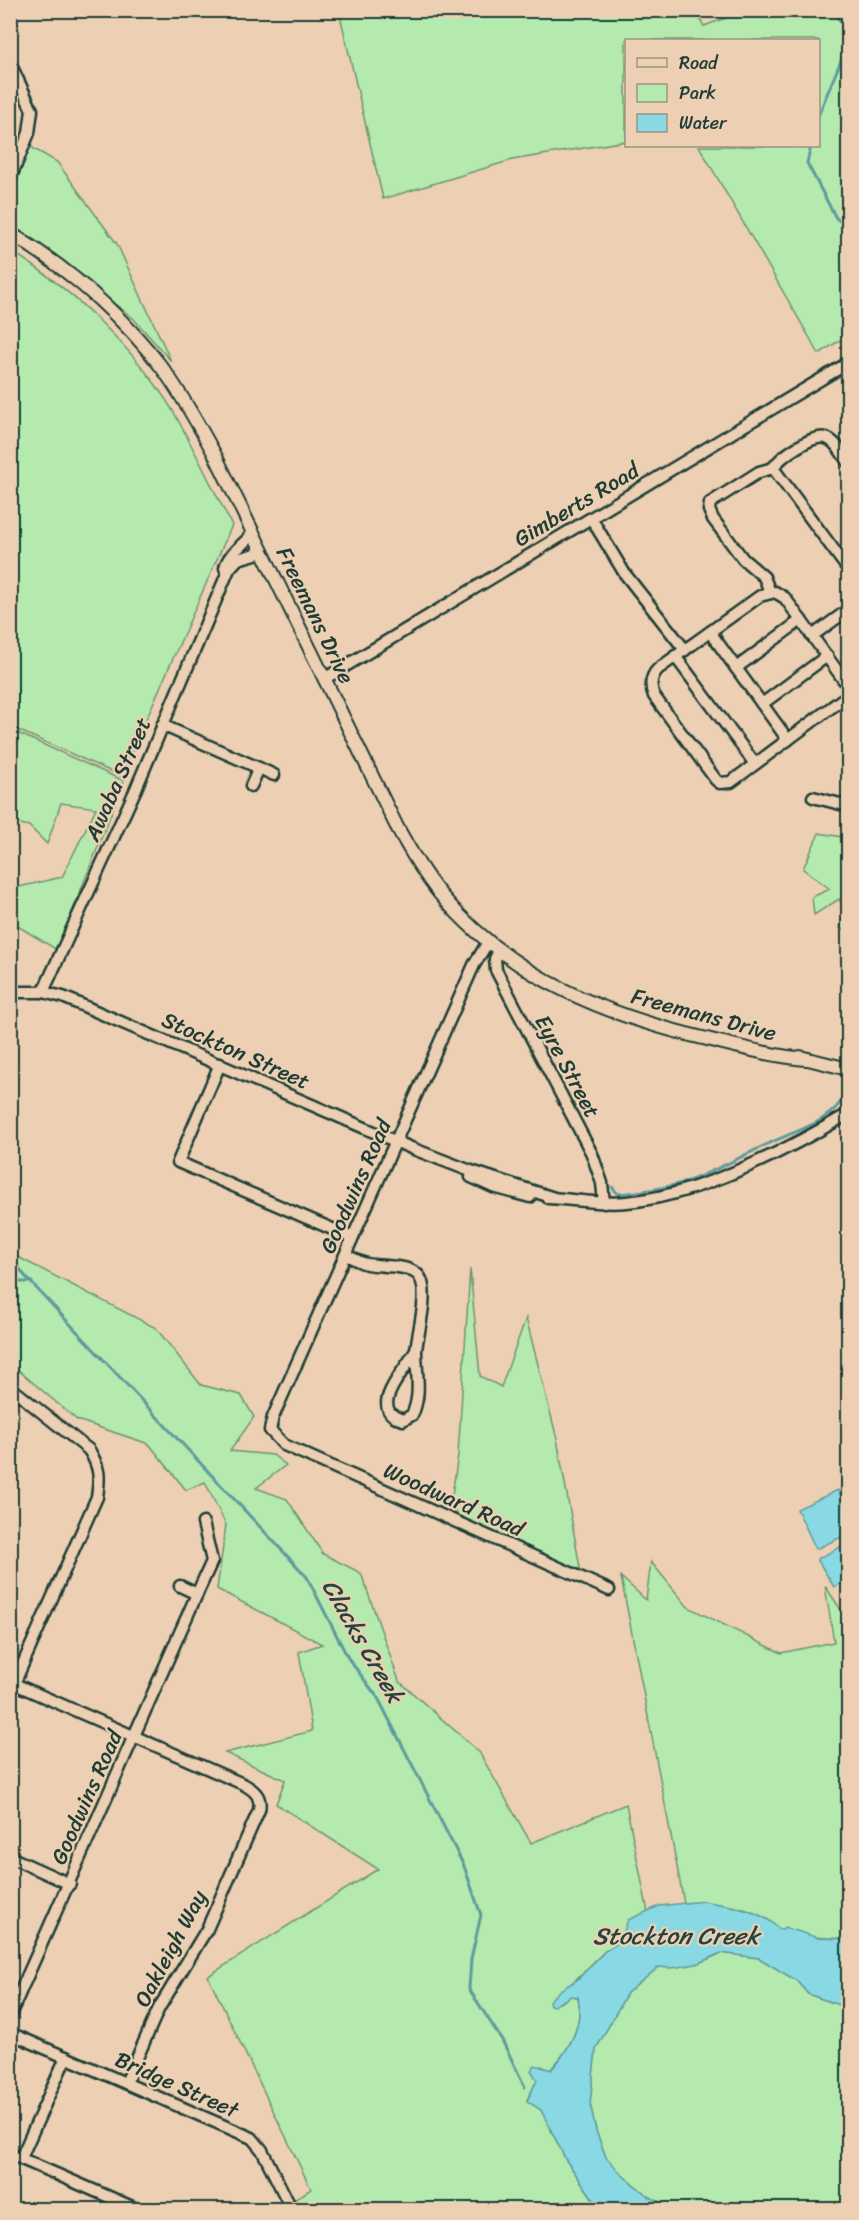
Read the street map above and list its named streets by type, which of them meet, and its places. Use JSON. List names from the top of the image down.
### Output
{
  "streets": {
    "main road": ["Freemans Drive"],
    "street": [
      "Gimberts Road",
      "Awaba Street",
      "Stockton Street",
      "Eyre Street",
      "Goodwins Road",
      "Woodward Road",
      "Oakleigh Way",
      "Bridge Street"
    ]
  },
  "crossings": [
    ["Gimberts Road", "Freemans Drive"],
    ["Freemans Drive", "Awaba Street"],
    ["Freemans Drive", "Eyre Street"],
    ["Freemans Drive", "Goodwins Road"],
    ["Awaba Street", "Stockton Street"],
    ["Stockton Street", "Eyre Street"],
    ["Stockton Street", "Goodwins Road"],
    ["Goodwins Road", "Woodward Road"],
    ["Goodwins Road", "Oakleigh Way"],
    ["Oakleigh Way", "Bridge Street"]
  ],
  "water": ["Clacks Creek", "Stockton Creek"],
  "legend": ["Road", "Park", "Water"]
}
